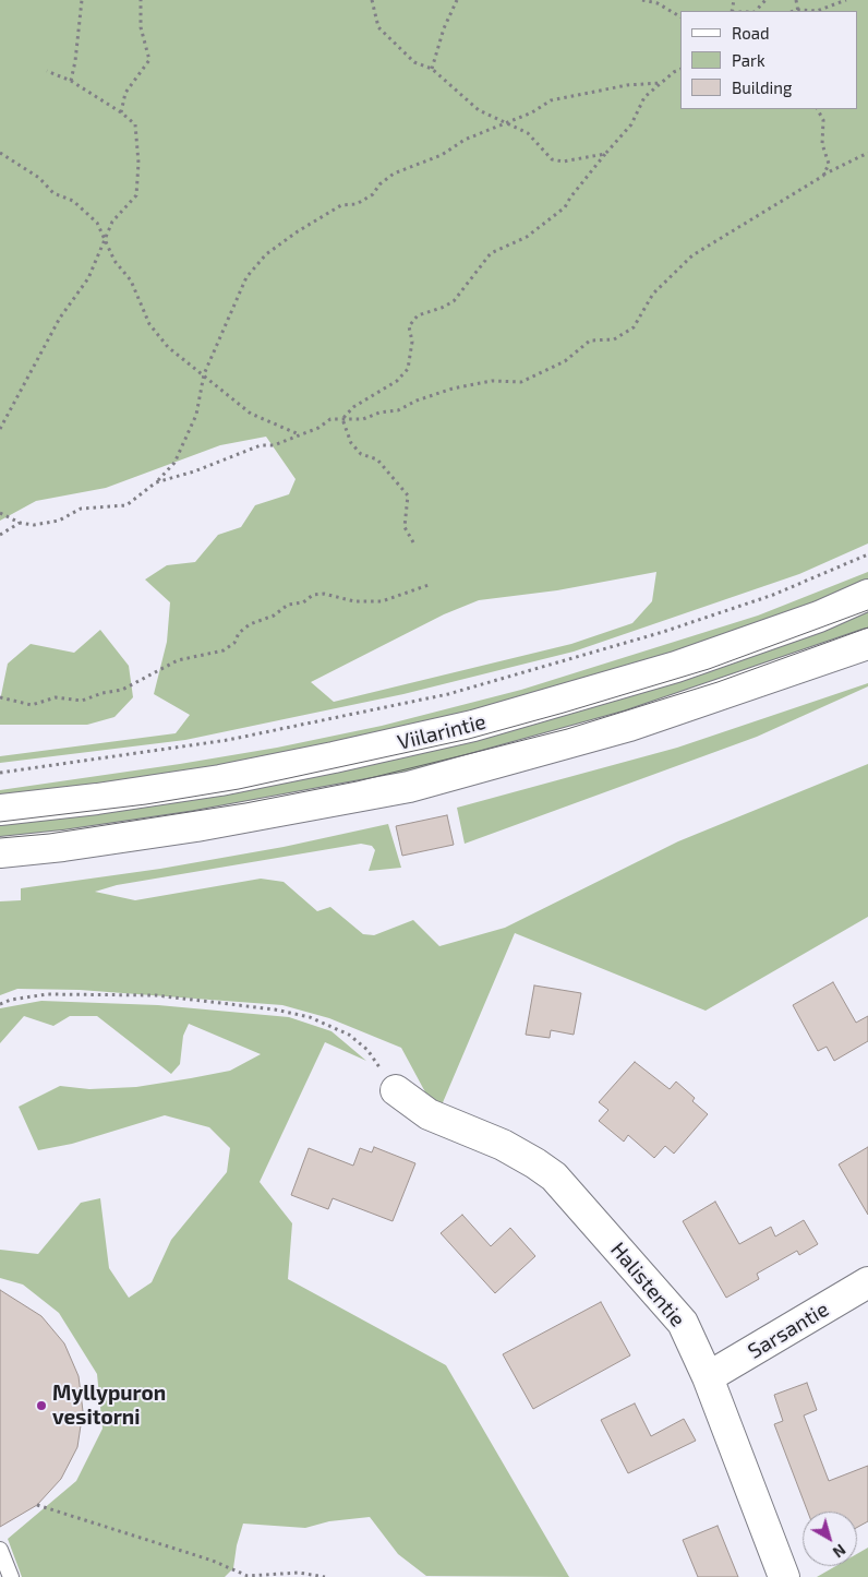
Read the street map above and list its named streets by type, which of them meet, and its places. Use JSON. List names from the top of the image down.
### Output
{
  "streets": {
    "main road": ["Viilarintie", "Halistentie", "Sarsantie"]
  },
  "crossings": [
    ["Halistentie", "Sarsantie"]
  ],
  "places": ["Myllypuron vesitorni"],
  "legend": ["Road", "Park", "Building"],
  "north": "bottom right"
}
